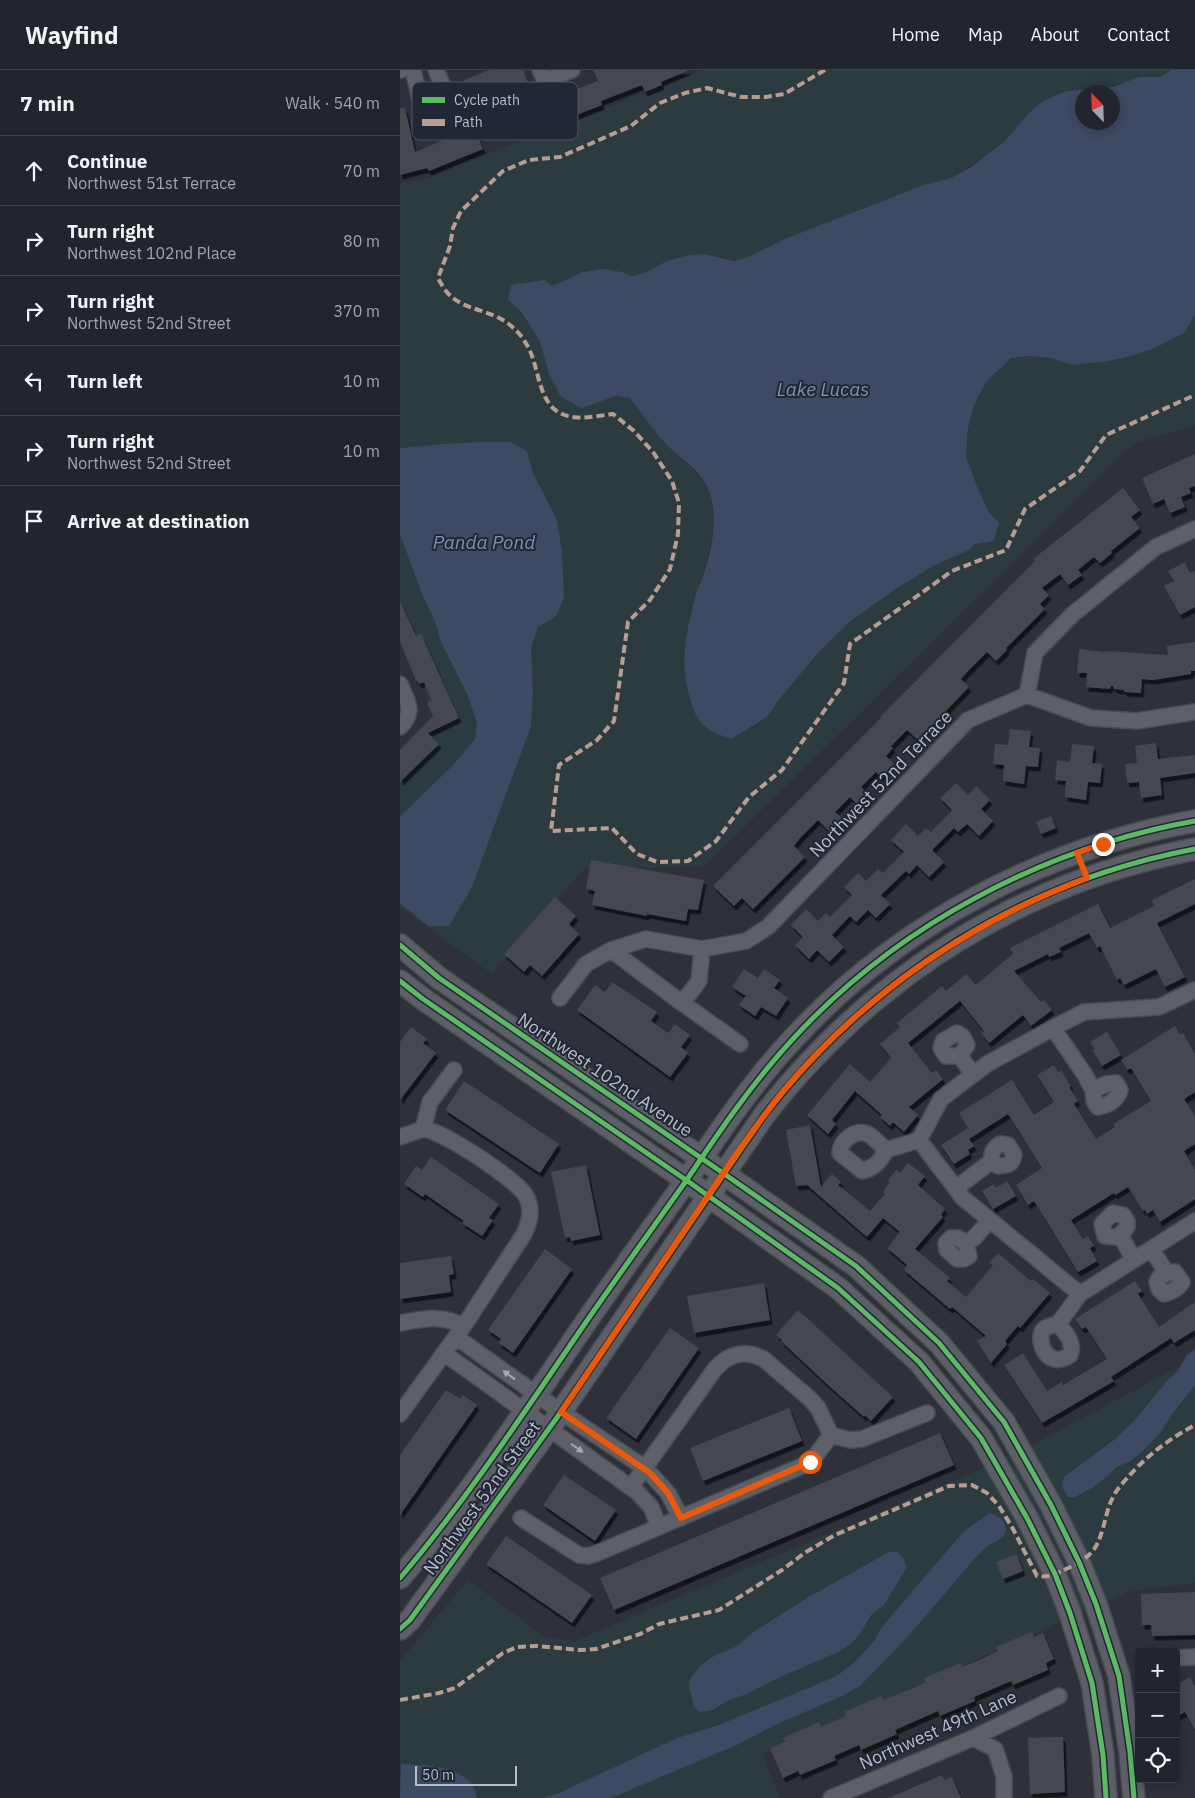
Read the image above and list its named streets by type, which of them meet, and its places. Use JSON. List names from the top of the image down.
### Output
{
  "streets": {
    "street": [
      "Northwest 52nd Terrace",
      "Northwest 102nd Avenue",
      "Northwest 52nd Street",
      "Northwest 49th Lane"
    ]
  },
  "crossings": [
    ["Northwest 102nd Avenue", "Northwest 52nd Street"]
  ],
  "water": ["Lake Lucas", "Panda Pond"],
  "legend": ["Cycle path", "Path"],
  "scale_bar": "50 m",
  "north": "top left",
  "page": {
    "header": "Wayfind",
    "nav": [
      "Home",
      "Map",
      "About",
      "Contact"
    ],
    "heading": ["7 min", "Walk · 540 m"],
    "list": [
      ["Continue", "Northwest 51st Terrace", "70 m"],
      ["Turn right", "Northwest 102nd Place", "80 m"],
      ["Turn right", "Northwest 52nd Street", "370 m"],
      ["Turn left", "10 m"],
      ["Turn right", "Northwest 52nd Street", "10 m"],
      "Arrive at destination"
    ],
    "map_buttons": ["+", "−"],
    "scale": "50 m"
  }
}
